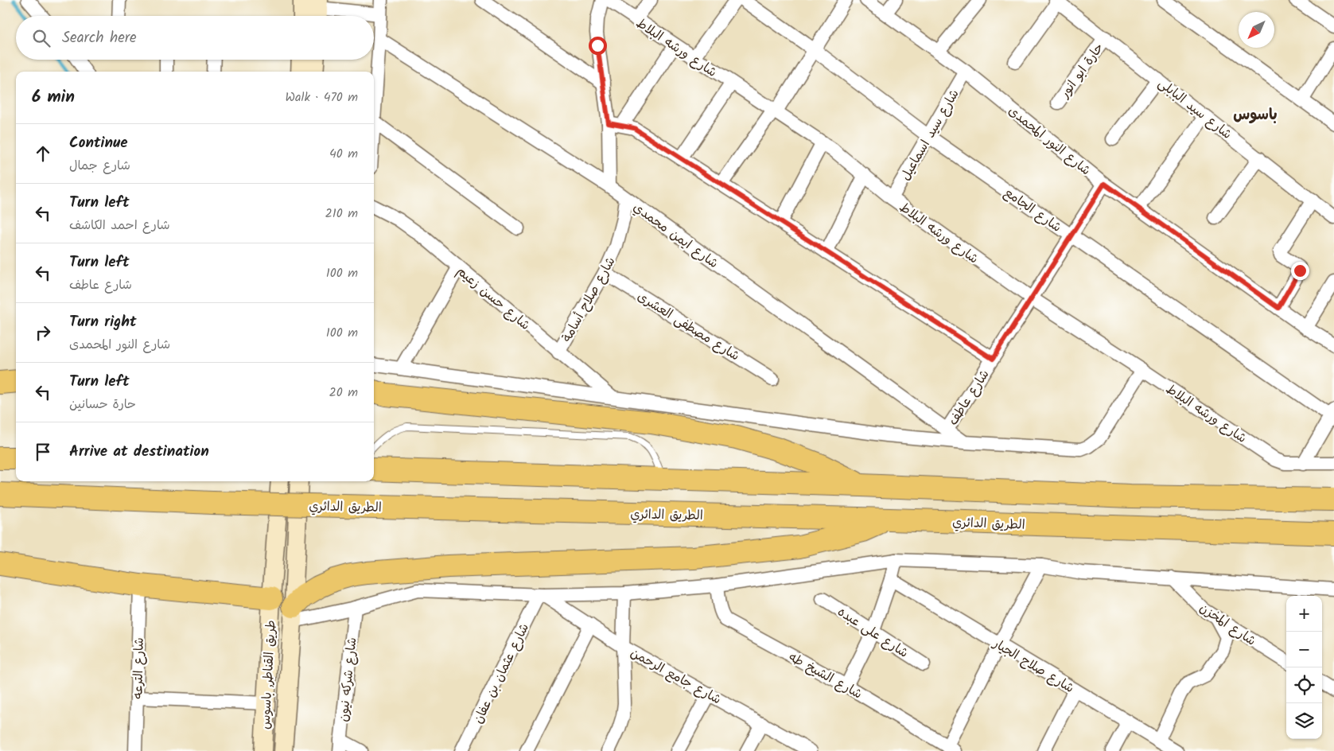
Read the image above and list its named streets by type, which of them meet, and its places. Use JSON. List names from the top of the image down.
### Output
{
  "streets": {
    "highway": ["الطريق الدائري"],
    "main road": ["طريق القناطر, باسوس"],
    "street": [
      "شارع ورشه البلاط",
      "حارة ابو انور",
      "شارع سيد البابلى",
      "شارع سيد اسماعيل",
      "شارع النور المحمدى",
      "شارع الجامع",
      "شارع ايمن محمدي",
      "شارع حسن زعيم",
      "شارع صلاح أسامة",
      "شارع مصطفى العشرى",
      "شارع عاطف",
      "شارع المخزن",
      "شارع على عبده",
      "شارع صلاح الجيار",
      "شارع الترعه",
      "شارع عثمان بن عفان",
      "شارع الشيخ طه",
      "شارع جامع الرحمن",
      "شارع شركه نيون"
    ]
  },
  "crossings": [
    ["شارع ورشه البلاط", "شارع سيد اسماعيل"],
    ["شارع ورشه البلاط", "شارع عاطف"],
    ["حارة ابو انور", "شارع سيد البابلى"],
    ["شارع سيد اسماعيل", "شارع النور المحمدى"],
    ["شارع سيد اسماعيل", "شارع الجامع"],
    ["شارع النور المحمدى", "شارع عاطف"],
    ["شارع الجامع", "شارع عاطف"],
    ["شارع ايمن محمدي", "شارع صلاح أسامة"],
    ["شارع ايمن محمدي", "شارع عاطف"],
    ["شارع حسن زعيم", "شارع صلاح أسامة"],
    ["شارع صلاح أسامة", "شارع مصطفى العشرى"],
    ["شارع عثمان بن عفان", "شارع جامع الرحمن"]
  ],
  "districts": ["باسوس"],
  "north": "bottom left",
  "page": {
    "search": "Search here",
    "heading": ["6 min", "Walk · 470 m"],
    "list": [
      ["Continue", "شارع جمال", "40 m"],
      ["Turn left", "شارع احمد الكاشف", "210 m"],
      ["Turn left", "شارع عاطف", "100 m"],
      ["Turn right", "شارع النور المحمدى", "100 m"],
      ["Turn left", "حارة حسانين", "20 m"],
      "Arrive at destination"
    ],
    "map_buttons": ["+", "−"]
  }
}
